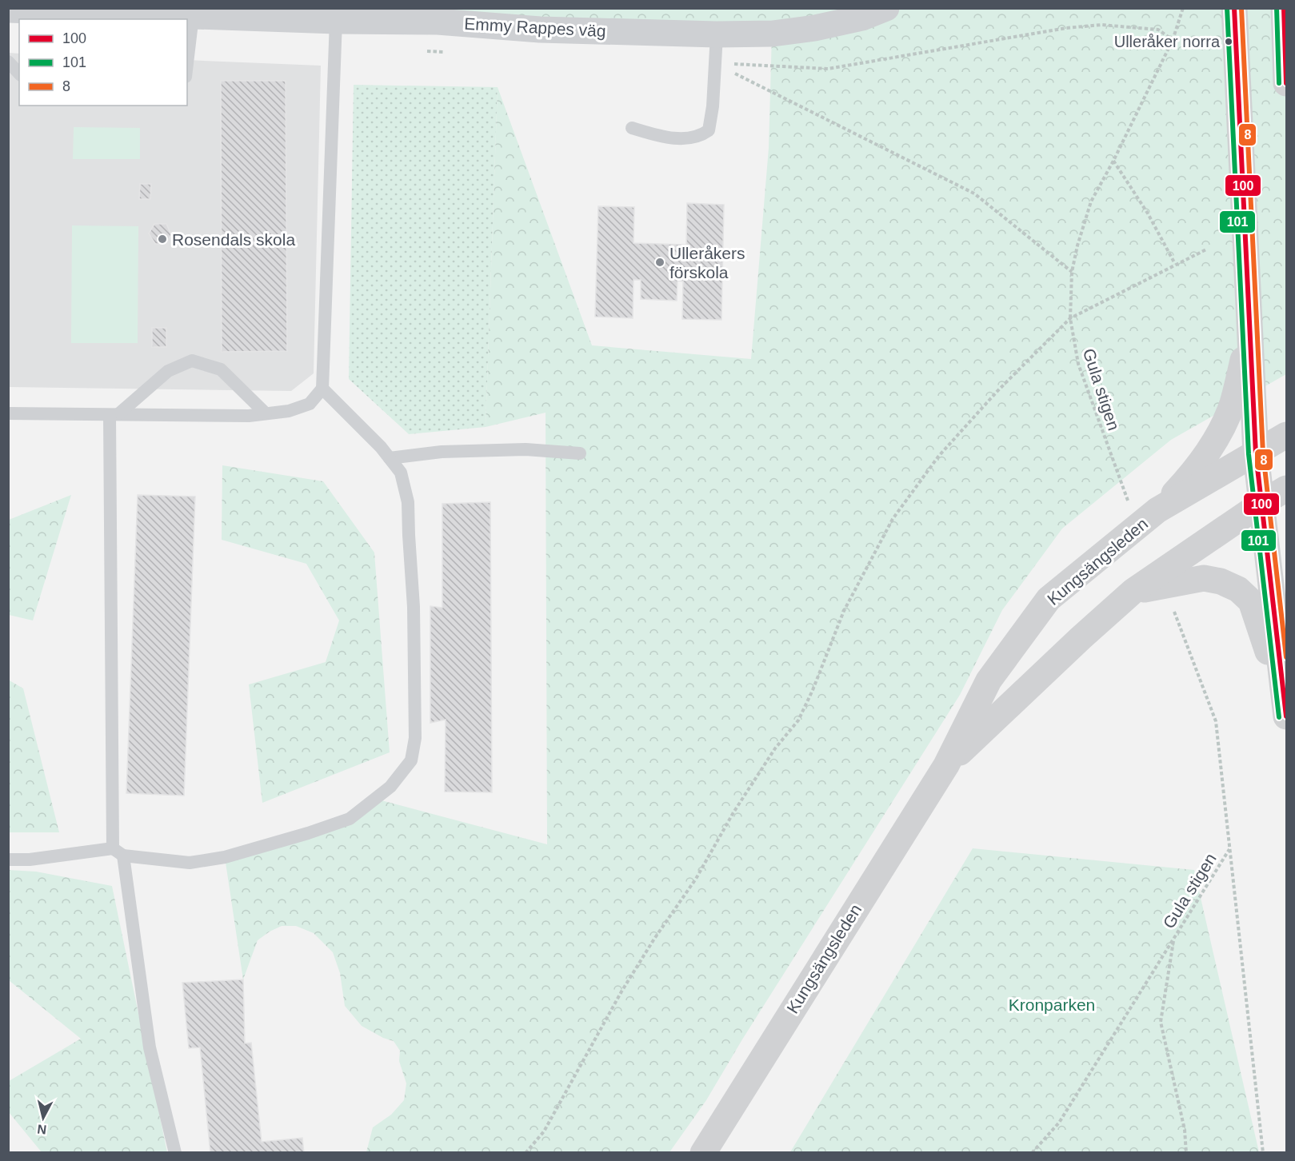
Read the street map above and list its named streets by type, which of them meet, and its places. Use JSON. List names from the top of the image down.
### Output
{
  "streets": {
    "main road": ["Kungsängsleden"],
    "street": ["Emmy Rappes väg"],
    "path": ["Gula stigen"]
  },
  "parks": ["Kronparken"],
  "places": ["Ulleråker norra", "Rosendals skola", "Ulleråkers förskola"],
  "lines": ["transit line 100", "transit line 101", "transit line 8"],
  "legend": ["100", "101", "8"],
  "north": "bottom"
}
